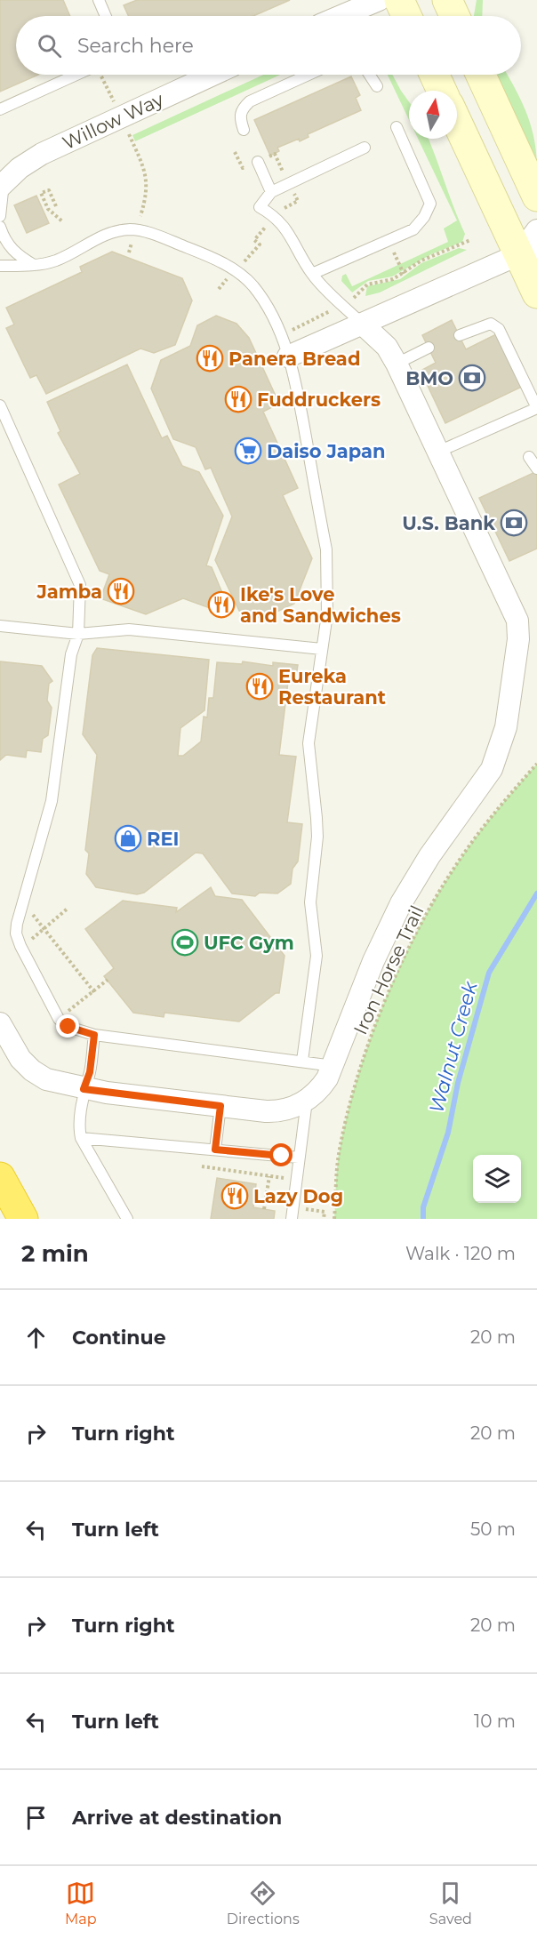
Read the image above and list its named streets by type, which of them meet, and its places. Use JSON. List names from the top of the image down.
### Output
{
  "streets": {
    "street": ["Willow Way"],
    "path": ["Iron Horse Trail"]
  },
  "water": ["Walnut Creek"],
  "places": {
    "restaurant": [
      "Panera Bread",
      "Fuddruckers",
      "Jamba",
      "Ike's Love and Sandwiches",
      "Eureka Restaurant",
      "Lazy Dog"
    ],
    "bank": ["BMO", "U.S. Bank"],
    "supermarket": ["Daiso Japan"],
    "shop": ["REI"],
    "sports": ["UFC Gym"]
  },
  "north": "top",
  "page": {
    "search": "Search here",
    "heading": ["2 min", "Walk · 120 m"],
    "list": [
      ["Continue", "20 m"],
      ["Turn right", "20 m"],
      ["Turn left", "50 m"],
      ["Turn right", "20 m"],
      ["Turn left", "10 m"],
      "Arrive at destination"
    ],
    "nav": ["Map", "Directions", "Saved"]
  }
}
